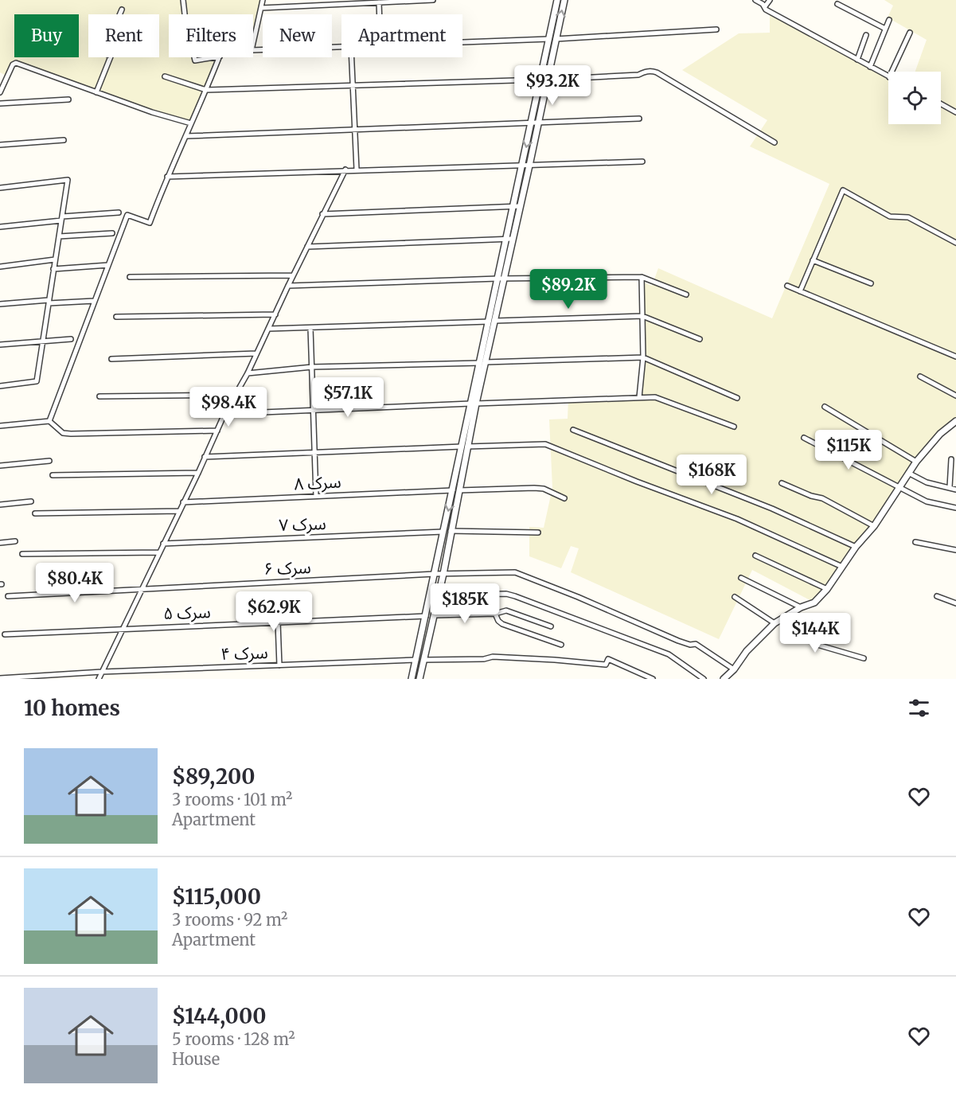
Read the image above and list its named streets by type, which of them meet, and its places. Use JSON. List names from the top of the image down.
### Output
{
  "streets": {
    "street": [
      "سرک ۸",
      "سرک ۷",
      "سرک ۶",
      "سرک ۵",
      "سرک ۴"
    ]
  },
  "page": {
    "chip": [
      "Buy",
      "Rent",
      "Filters",
      "New",
      "Apartment"
    ],
    "price": [
      "$93.2K",
      "$89.2K",
      "$57.1K",
      "$98.4K",
      "$115K",
      "$168K",
      "$80.4K",
      "$185K",
      "$62.9K",
      "$144K"
    ],
    "heading": "10 homes",
    "list": [
      {
        "name": "$89,200",
        "note": "3 rooms · 101 m² · Apartment"
      },
      {
        "name": "$115,000",
        "note": "3 rooms · 92 m² · Apartment"
      },
      {
        "name": "$144,000",
        "note": "5 rooms · 128 m² · House"
      }
    ]
  }
}
